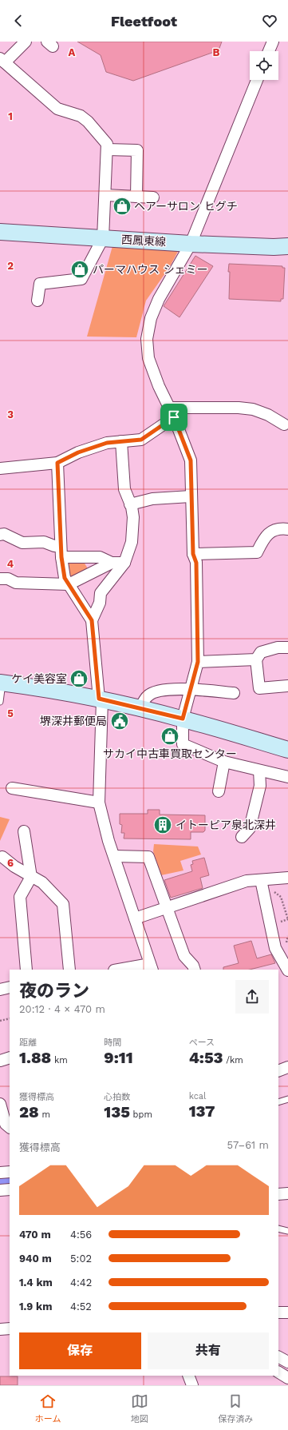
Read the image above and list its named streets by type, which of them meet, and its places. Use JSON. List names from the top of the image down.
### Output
{
  "streets": {
    "street": ["西鳳東線"]
  },
  "places": {
    "shop": [
      "ヘアーサロン ヒグチ",
      "パーマハウス シェミー",
      "ケイ美容室",
      "サカイ中古車買取センター"
    ],
    "public building": ["堺深井郵便局"],
    "building": ["イトーピア泉北深井"]
  },
  "page": {
    "header": "Fleetfoot",
    "heading": ["夜のラン", "20:12 · 4 × 470 m"],
    "stats": [
      ["距離", "1.88 km"],
      ["時間", "9:11"],
      ["ペース", "4:53 /km"],
      ["獲得標高", "28 m"],
      ["心拍数", "135 bpm"],
      ["kcal", "137"]
    ],
    "chart": ["獲得標高", "57–61 m"],
    "list": [
      {
        "name": "470 m",
        "note": "4:56"
      },
      {
        "name": "940 m",
        "note": "5:02"
      },
      {
        "name": "1.4 km",
        "note": "4:42"
      },
      {
        "name": "1.9 km",
        "note": "4:52"
      }
    ],
    "buttons": ["保存", "共有"],
    "tabs": ["ホーム", "地図", "保存済み"]
  },
  "grid": {
    "columns": ["A", "B"],
    "rows": [
      "1",
      "2",
      "3",
      "4",
      "5",
      "6"
    ]
  }
}
